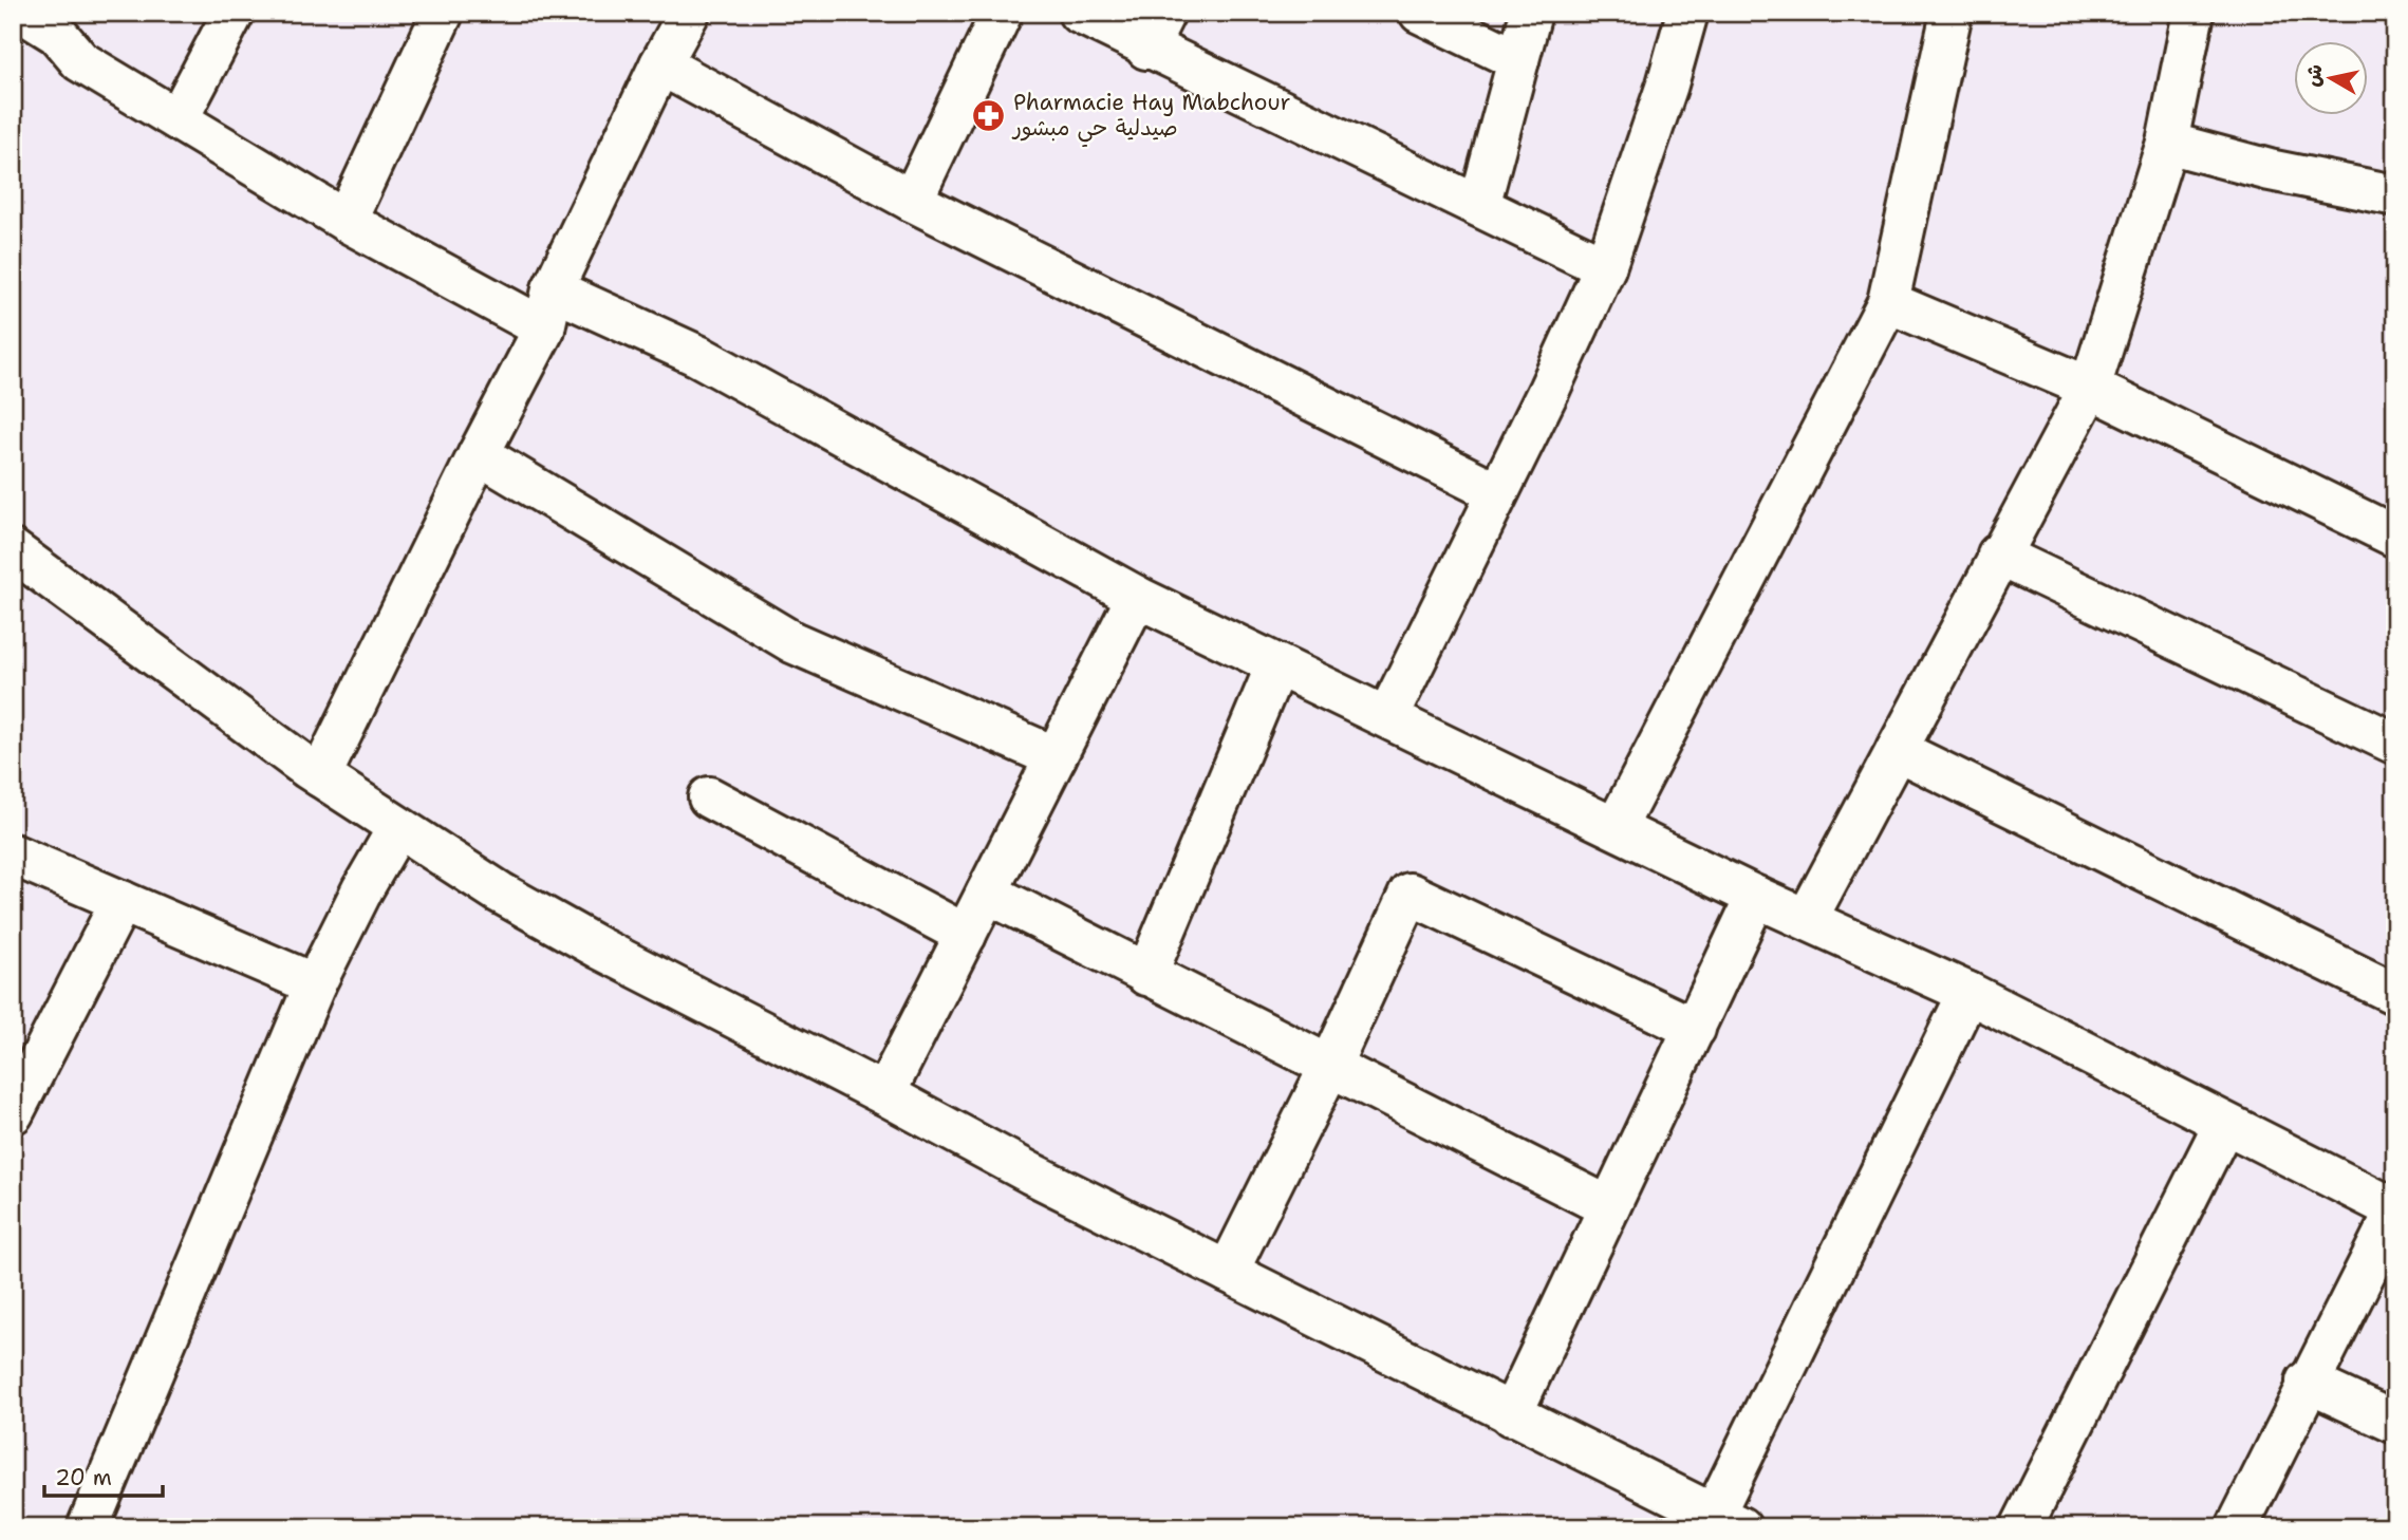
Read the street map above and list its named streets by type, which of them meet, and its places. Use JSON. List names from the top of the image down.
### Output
{
  "places": {
    "pharmacy": ["Pharmacie Hay Mabchour صيدلية حي مبشور"]
  },
  "scale_bar": "20 m",
  "north": "left"
}
